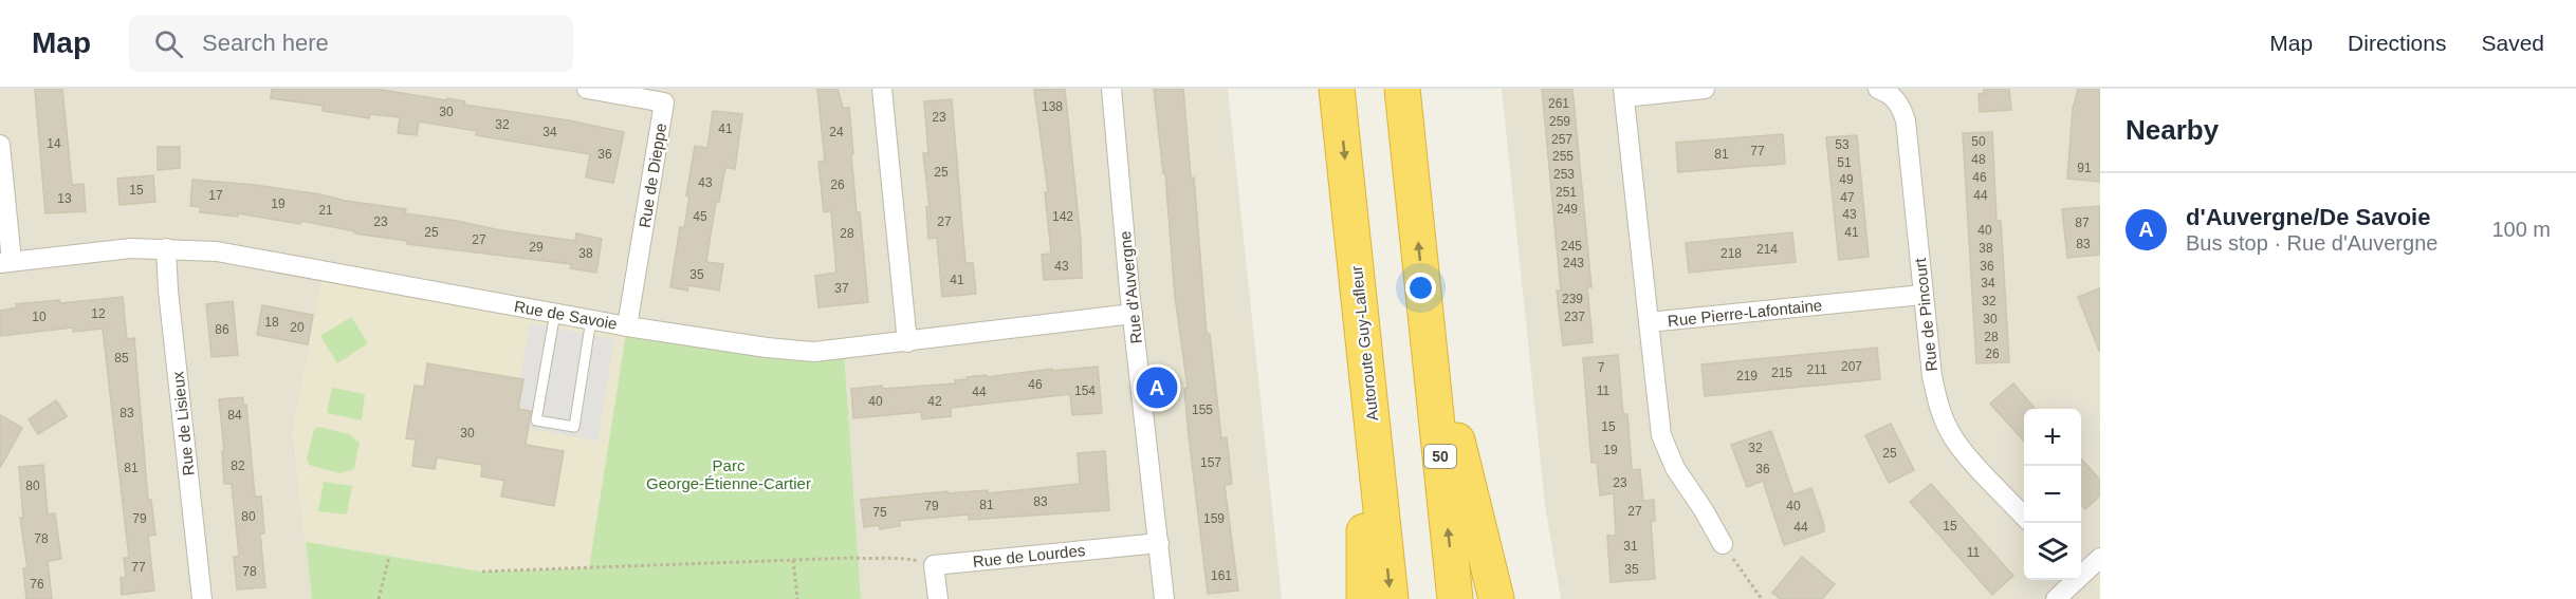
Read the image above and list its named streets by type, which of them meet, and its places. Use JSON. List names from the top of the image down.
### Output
{
  "streets": {
    "highway": ["Autoroute Guy-Lafleur", "50"],
    "street": [
      "Rue de Dieppe",
      "Rue d'Auvergne",
      "Rue Pierre-Lafontaine",
      "Rue de Savoie",
      "Rue de Pincourt",
      "Rue de Lisieux",
      "Rue de Lourdes"
    ]
  },
  "crossings": [
    ["Rue de Dieppe", "Rue de Savoie"],
    ["Rue d'Auvergne", "Rue de Savoie"],
    ["Rue d'Auvergne", "Rue de Lourdes"],
    ["Rue Pierre-Lafontaine", "Rue de Pincourt"],
    ["Rue de Savoie", "Rue de Lisieux"]
  ],
  "parks": ["Parc George-Étienne-Cartier"],
  "house_numbers": [
    "261",
    "138",
    "30",
    "23",
    "259",
    "32",
    "41",
    "34",
    "24",
    "257",
    "50",
    "14",
    "53",
    "77",
    "36",
    "81",
    "255",
    "48",
    "51",
    "91",
    "25",
    "253",
    "46",
    "49",
    "43",
    "26",
    "15",
    "251",
    "17",
    "44",
    "47",
    "13",
    "19",
    "249",
    "21",
    "43",
    "45",
    "142",
    "23",
    "27",
    "87",
    "40",
    "25",
    "41",
    "28",
    "27",
    "83",
    "245",
    "29",
    "38",
    "214",
    "38",
    "218",
    "243",
    "43",
    "36",
    "35",
    "41",
    "34",
    "37",
    "239",
    "32",
    "12",
    "10",
    "237",
    "30",
    "18",
    "20",
    "86",
    "28",
    "26",
    "85",
    "207",
    "7",
    "211",
    "215",
    "219",
    "46",
    "154",
    "11",
    "44",
    "40",
    "42",
    "155",
    "83",
    "84",
    "15",
    "30",
    "32",
    "19",
    "25",
    "157",
    "82",
    "81",
    "36",
    "23",
    "80",
    "83",
    "81",
    "79",
    "40",
    "27",
    "75",
    "80",
    "79",
    "159",
    "15",
    "44",
    "78",
    "31",
    "11",
    "77",
    "35",
    "78",
    "161",
    "76"
  ],
  "page": {
    "header": "Map",
    "search": "Search here",
    "nav": ["Map", "Directions", "Saved"],
    "heading": "Nearby",
    "list": [
      {
        "mark": "A",
        "name": "d'Auvergne/De Savoie",
        "note": "Bus stop · Rue d'Auvergne",
        "value": "100 m"
      }
    ],
    "pins": "A",
    "map_buttons": ["+", "−"]
  }
}
